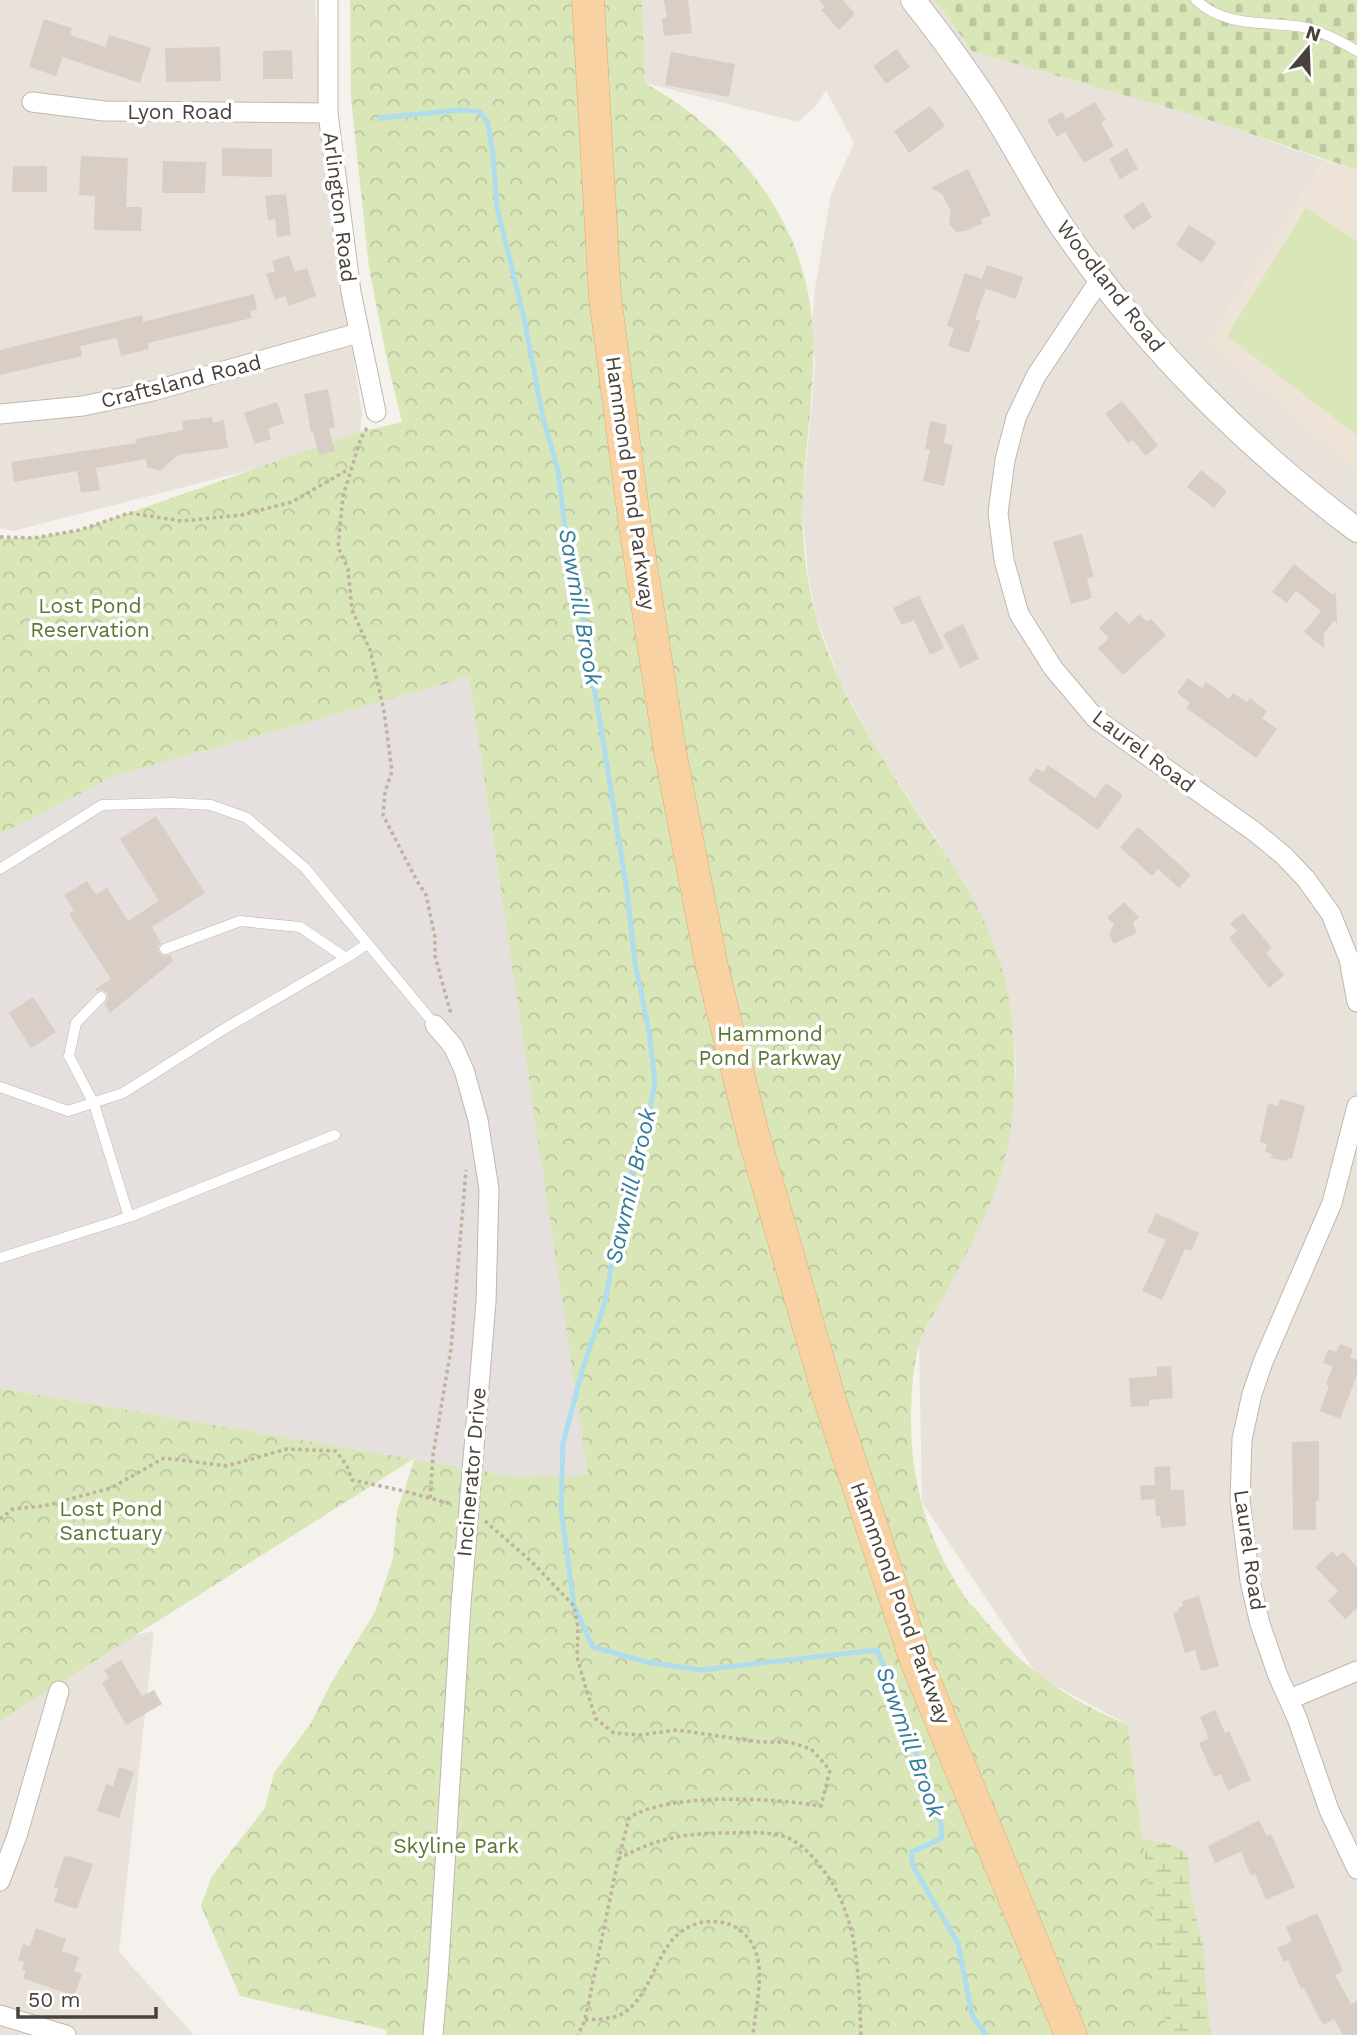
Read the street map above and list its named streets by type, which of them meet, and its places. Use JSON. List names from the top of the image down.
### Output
{
  "streets": {
    "main road": ["Hammond Pond Parkway"],
    "street": [
      "Lyon Road",
      "Arlington Road",
      "Woodland Road",
      "Craftsland Road",
      "Laurel Road",
      "Incinerator Drive"
    ]
  },
  "crossings": [
    ["Lyon Road", "Arlington Road"],
    ["Arlington Road", "Craftsland Road"],
    ["Woodland Road", "Laurel Road"]
  ],
  "water": ["Sawmill Brook"],
  "parks": [
    "Lost Pond Reservation",
    "Hammond Pond Parkway",
    "Lost Pond Sanctuary",
    "Skyline Park"
  ],
  "scale_bar": "50 m",
  "north": "top"
}
